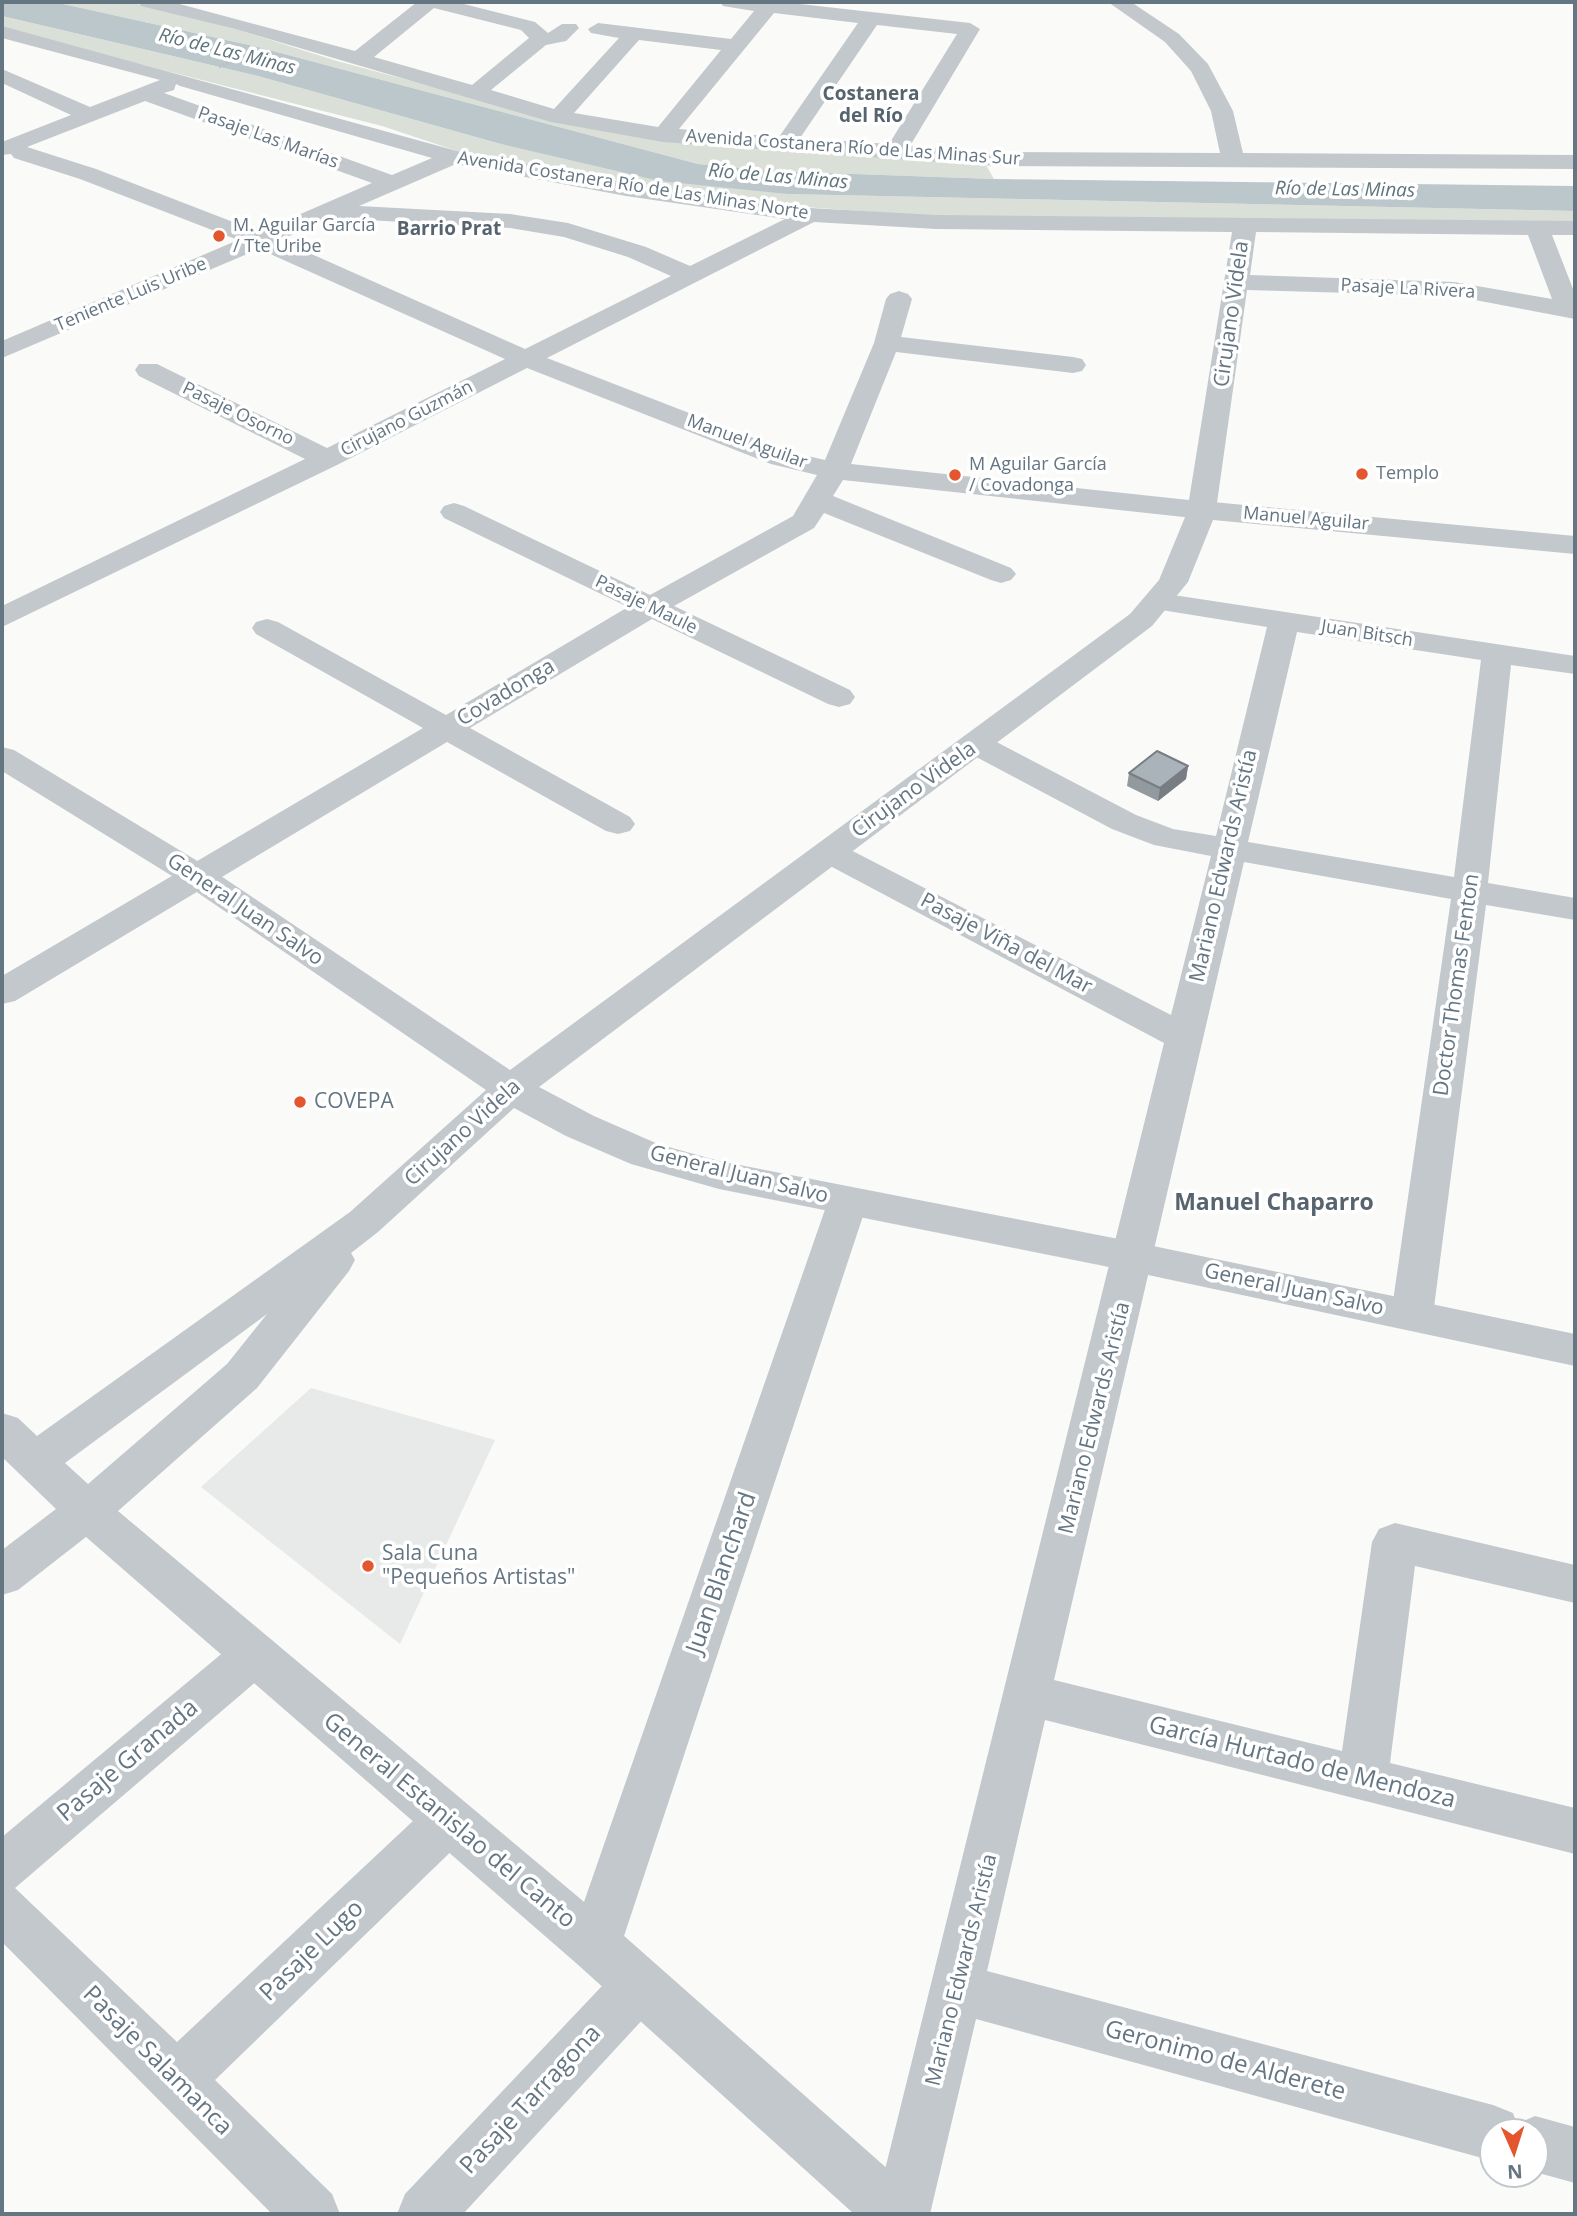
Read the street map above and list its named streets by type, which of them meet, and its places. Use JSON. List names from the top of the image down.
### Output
{
  "streets": {
    "street": [
      "Pasaje Las Marías",
      "Avenida Costanera Río de Las Minas Sur",
      "Avenida Costanera Río de Las Minas Norte",
      "Pasaje La Rivera",
      "Teniente Luis Uribe",
      "Cirujano Videla",
      "Pasaje Osorno",
      "Cirujano Guzmán",
      "Manuel Aguilar",
      "Pasaje Maule",
      "Juan Bitsch",
      "Covadonga",
      "Mariano Edwards Aristía",
      "General Juan Salvo",
      "Pasaje Viña del Mar",
      "Doctor Thomas Fenton",
      "Juan Blanchard",
      "Pasaje Granada",
      "García Hurtado de Mendoza",
      "General Estanislao del Canto",
      "Pasaje Lugo",
      "Pasaje Salamanca",
      "Geronimo de Alderete",
      "Pasaje Tarragona"
    ]
  },
  "crossings": [
    ["Pasaje Las Marías", "Teniente Luis Uribe"],
    ["Avenida Costanera Río de Las Minas Norte", "Teniente Luis Uribe"],
    ["Avenida Costanera Río de Las Minas Norte", "Cirujano Videla"],
    ["Avenida Costanera Río de Las Minas Norte", "Cirujano Guzmán"],
    ["Pasaje La Rivera", "Cirujano Videla"],
    ["Teniente Luis Uribe", "Manuel Aguilar"],
    ["Cirujano Videla", "Manuel Aguilar"],
    ["Cirujano Videla", "Juan Bitsch"],
    ["Cirujano Videla", "General Juan Salvo"],
    ["Cirujano Videla", "Pasaje Viña del Mar"],
    ["Cirujano Videla", "General Estanislao del Canto"],
    ["Pasaje Osorno", "Cirujano Guzmán"],
    ["Cirujano Guzmán", "Manuel Aguilar"],
    ["Manuel Aguilar", "Covadonga"],
    ["Pasaje Maule", "Covadonga"],
    ["Juan Bitsch", "Mariano Edwards Aristía"],
    ["Juan Bitsch", "Doctor Thomas Fenton"],
    ["Covadonga", "General Juan Salvo"],
    ["Mariano Edwards Aristía", "General Juan Salvo"],
    ["Mariano Edwards Aristía", "Pasaje Viña del Mar"],
    ["Mariano Edwards Aristía", "García Hurtado de Mendoza"],
    ["Mariano Edwards Aristía", "Geronimo de Alderete"],
    ["General Juan Salvo", "Doctor Thomas Fenton"],
    ["General Juan Salvo", "Juan Blanchard"],
    ["Juan Blanchard", "General Estanislao del Canto"],
    ["Pasaje Granada", "General Estanislao del Canto"],
    ["General Estanislao del Canto", "Pasaje Lugo"],
    ["General Estanislao del Canto", "Pasaje Tarragona"],
    ["Pasaje Lugo", "Pasaje Salamanca"]
  ],
  "districts": ["Costanera del Río", "Barrio Prat", "Manuel Chaparro"],
  "water": ["Río de Las Minas"],
  "places": [
    "M. Aguilar García / Tte Uribe",
    "Templo",
    "M Aguilar García / Covadonga",
    "COVEPA",
    "Sala Cuna \"Pequeños Artistas\""
  ],
  "north": "bottom"
}
